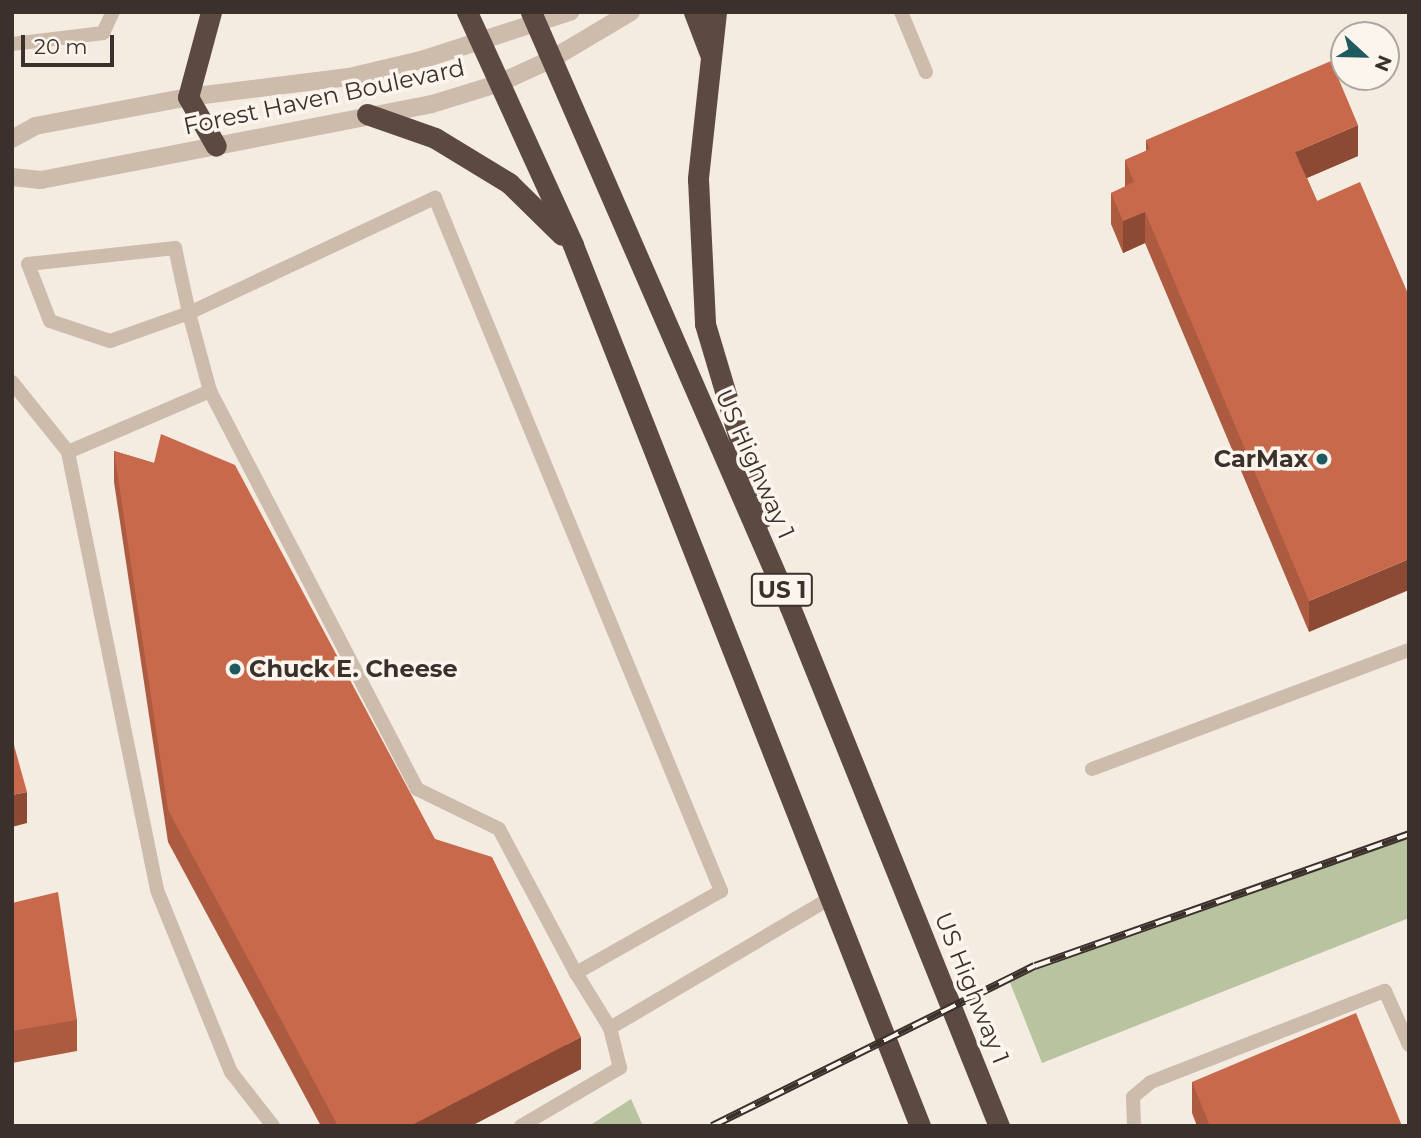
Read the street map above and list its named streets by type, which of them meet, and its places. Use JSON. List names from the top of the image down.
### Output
{
  "streets": {
    "highway": ["US Highway 1", "US 1"],
    "street": ["Forest Haven Boulevard"]
  },
  "crossings": [
    ["Forest Haven Boulevard", "US Highway 1"],
    ["Forest Haven Boulevard", "US 1"],
    ["US Highway 1", "US 1"]
  ],
  "places": ["CarMax", "Chuck E. Cheese"],
  "scale_bar": "20 m",
  "north": "right"
}
